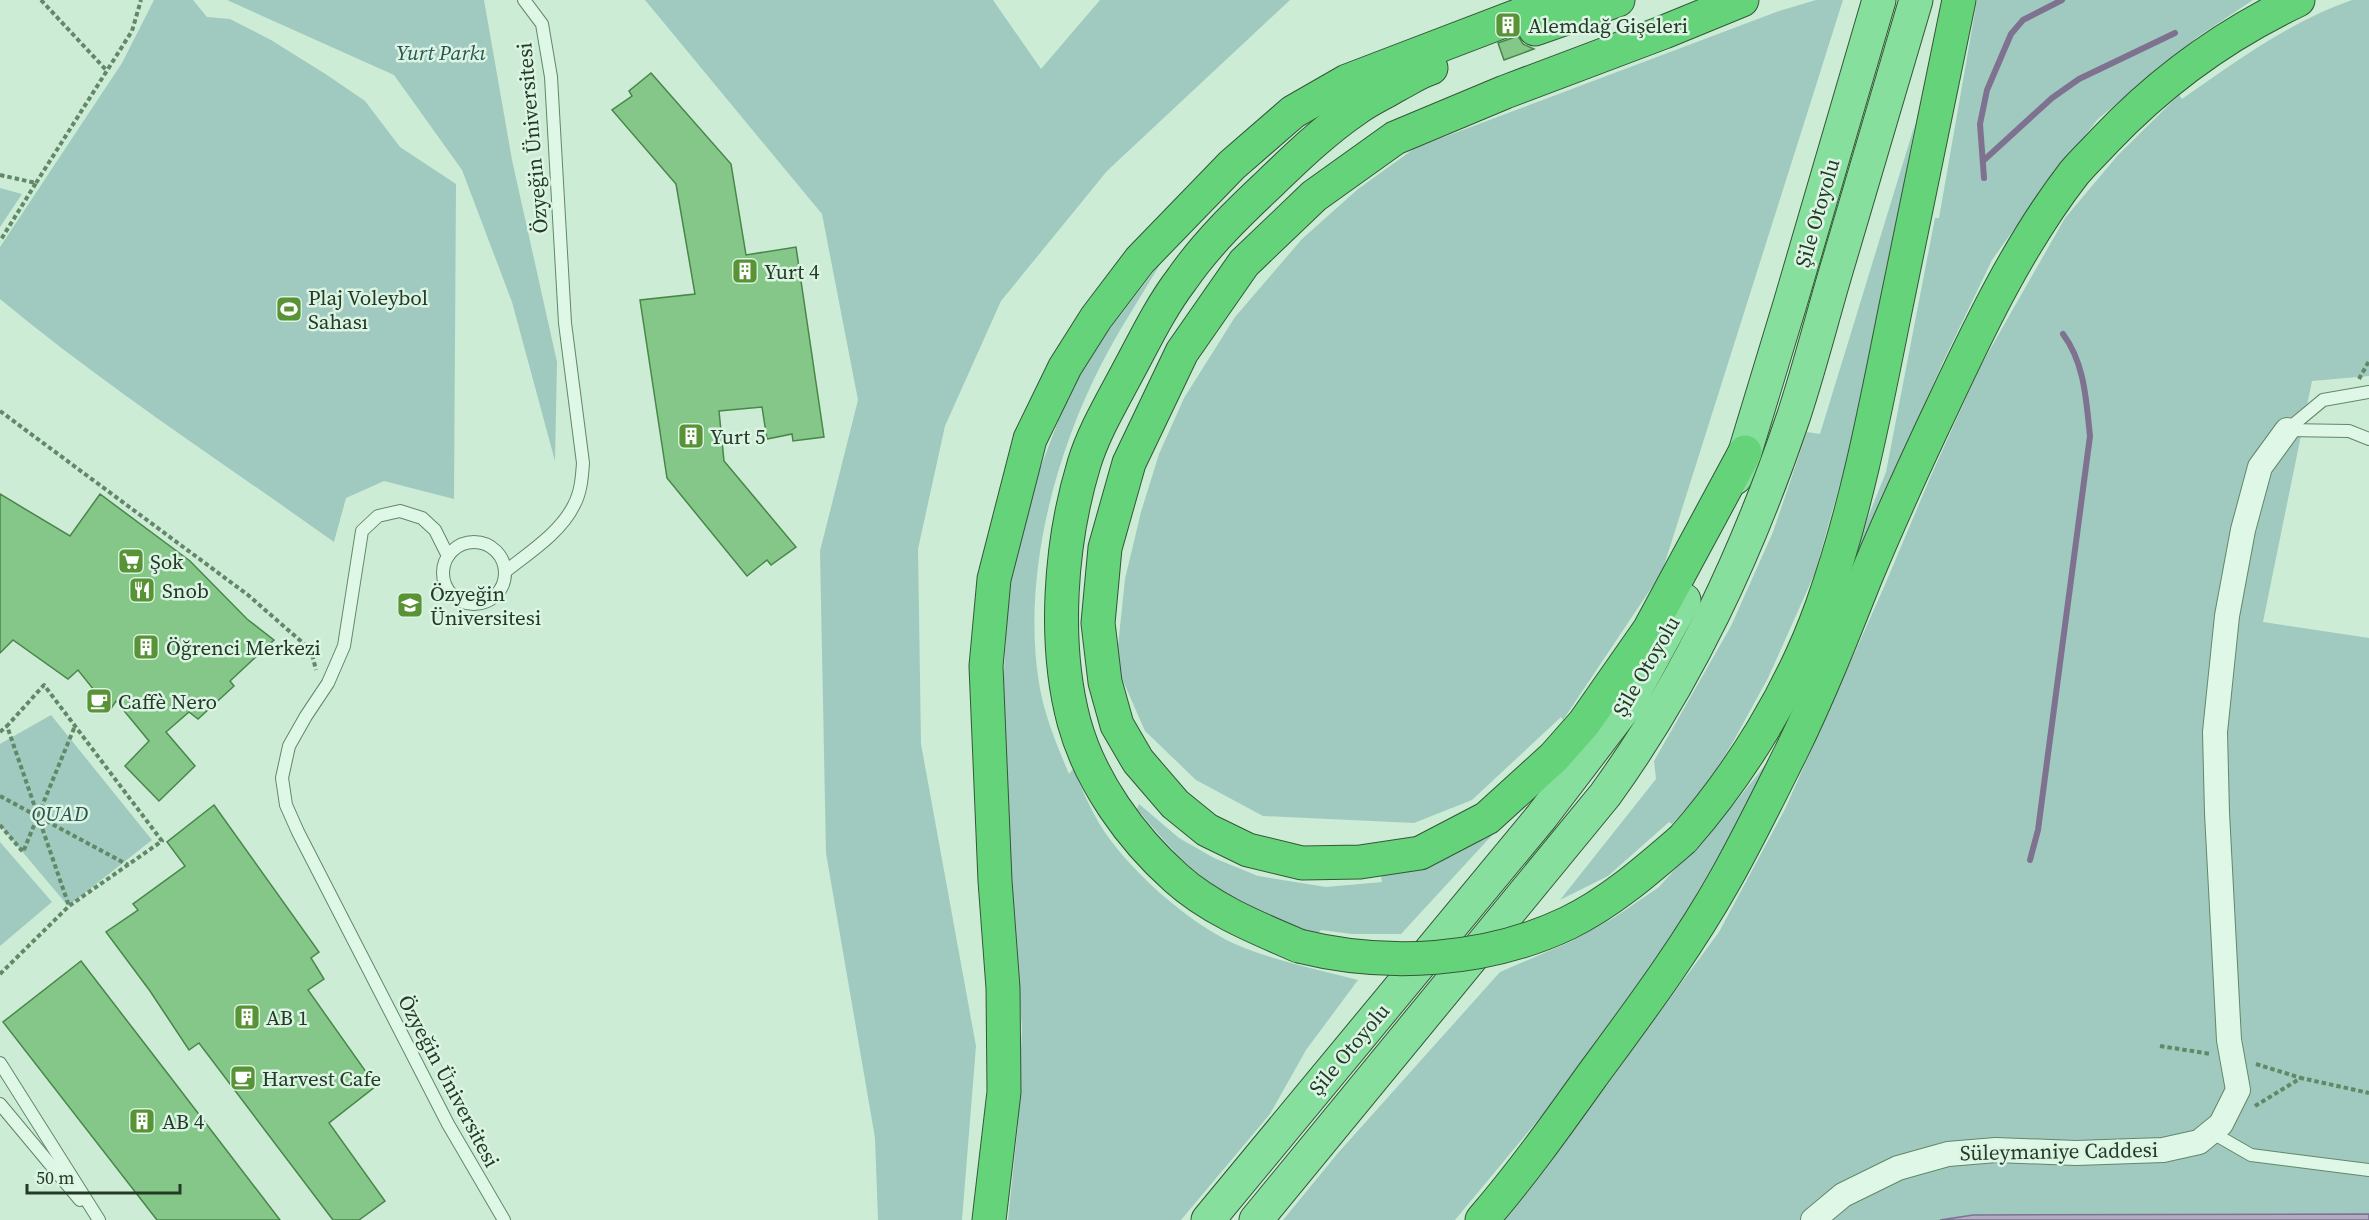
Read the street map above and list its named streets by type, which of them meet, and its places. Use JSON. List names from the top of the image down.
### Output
{
  "streets": {
    "highway": ["Şile Otoyolu"],
    "street": ["Süleymaniye Caddesi"],
    "lane": ["Özyeğin Üniversitesi"]
  },
  "parks": ["Yurt Parkı", "QUAD"],
  "places": {
    "building": [
      "Alemdağ Gişeleri",
      "Yurt 4",
      "Yurt 5",
      "Öğrenci Merkezi",
      "AB 1",
      "AB 4"
    ],
    "sports": ["Plaj Voleybol Sahası"],
    "supermarket": ["Şok"],
    "restaurant": ["Snob"],
    "school or university": ["Özyeğin Üniversitesi"],
    "cafe": ["Caffè Nero", "Harvest Cafe"]
  },
  "scale_bar": "50 m"
}
